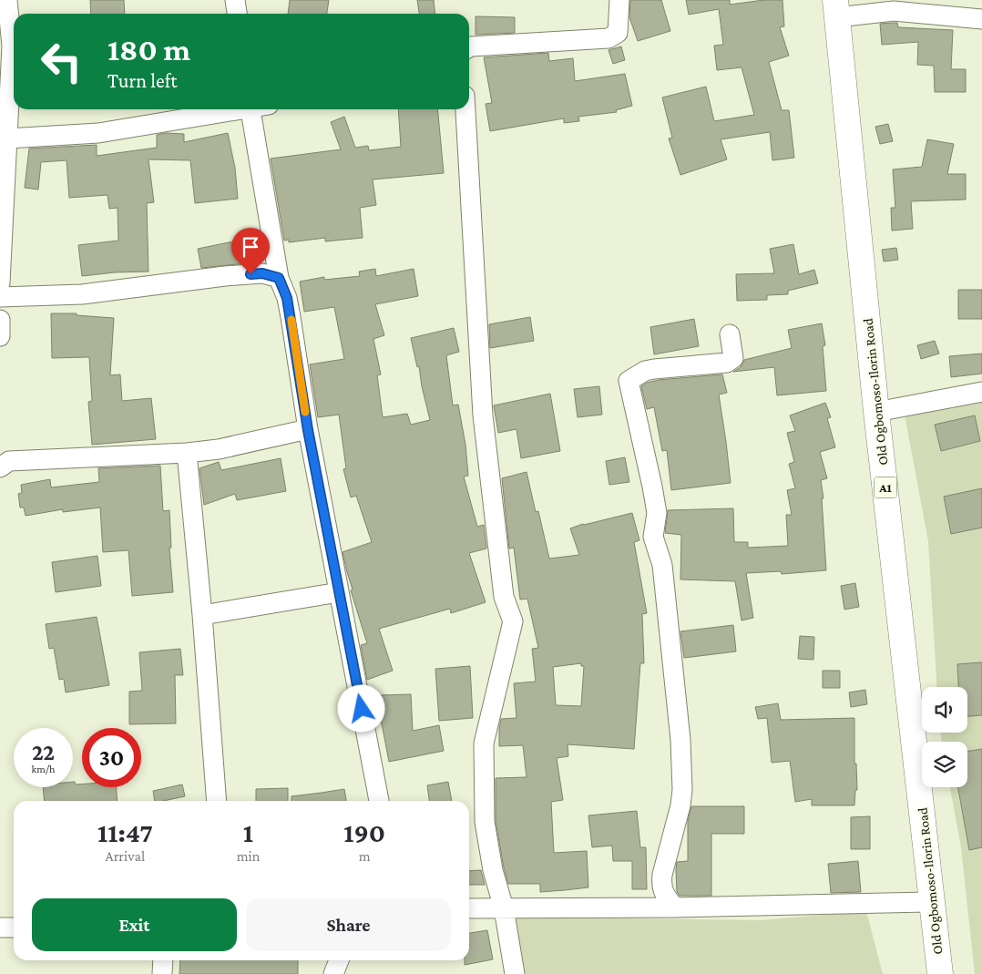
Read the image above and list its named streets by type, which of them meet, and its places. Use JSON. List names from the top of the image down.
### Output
{
  "streets": {
    "highway": ["Old Ogbomoso-Ilorin Road", "A1"]
  },
  "page": {
    "turn": ["180 m", "Turn left"],
    "speed": "22 km/h",
    "limit": "30",
    "eta": [
      "11:47",
      "Arrival",
      "1",
      "min",
      "190",
      "m"
    ],
    "buttons": ["Exit", "Share"]
  }
}
